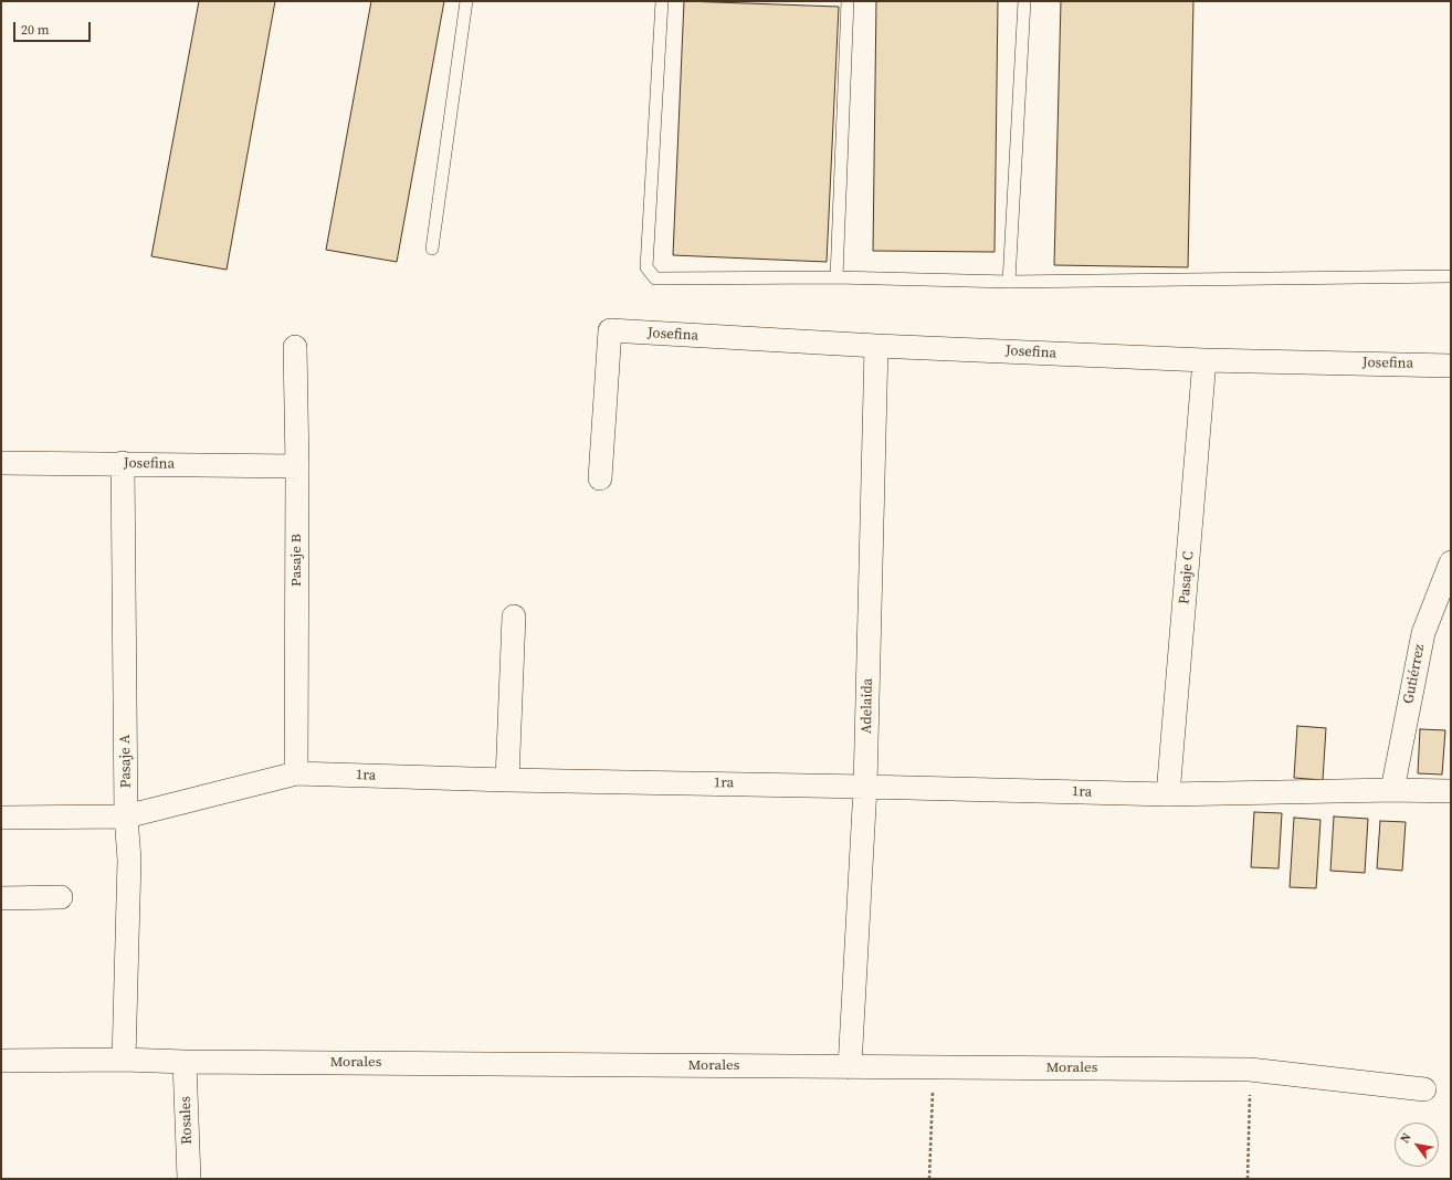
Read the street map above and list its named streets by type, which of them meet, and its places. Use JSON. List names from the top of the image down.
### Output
{
  "streets": {
    "street": [
      "Josefina",
      "Pasaje B",
      "Pasaje C",
      "Gutiérrez",
      "Adelaida",
      "Pasaje A",
      "1ra",
      "Morales",
      "Rosales"
    ]
  },
  "crossings": [
    ["Josefina", "Pasaje B"],
    ["Josefina", "Pasaje C"],
    ["Josefina", "Adelaida"],
    ["Josefina", "Pasaje A"],
    ["Pasaje B", "1ra"],
    ["Pasaje C", "1ra"],
    ["Gutiérrez", "1ra"],
    ["Adelaida", "1ra"],
    ["Adelaida", "Morales"],
    ["Pasaje A", "1ra"],
    ["Pasaje A", "Morales"],
    ["Morales", "Rosales"]
  ],
  "scale_bar": "20 m",
  "north": "top left"
}
